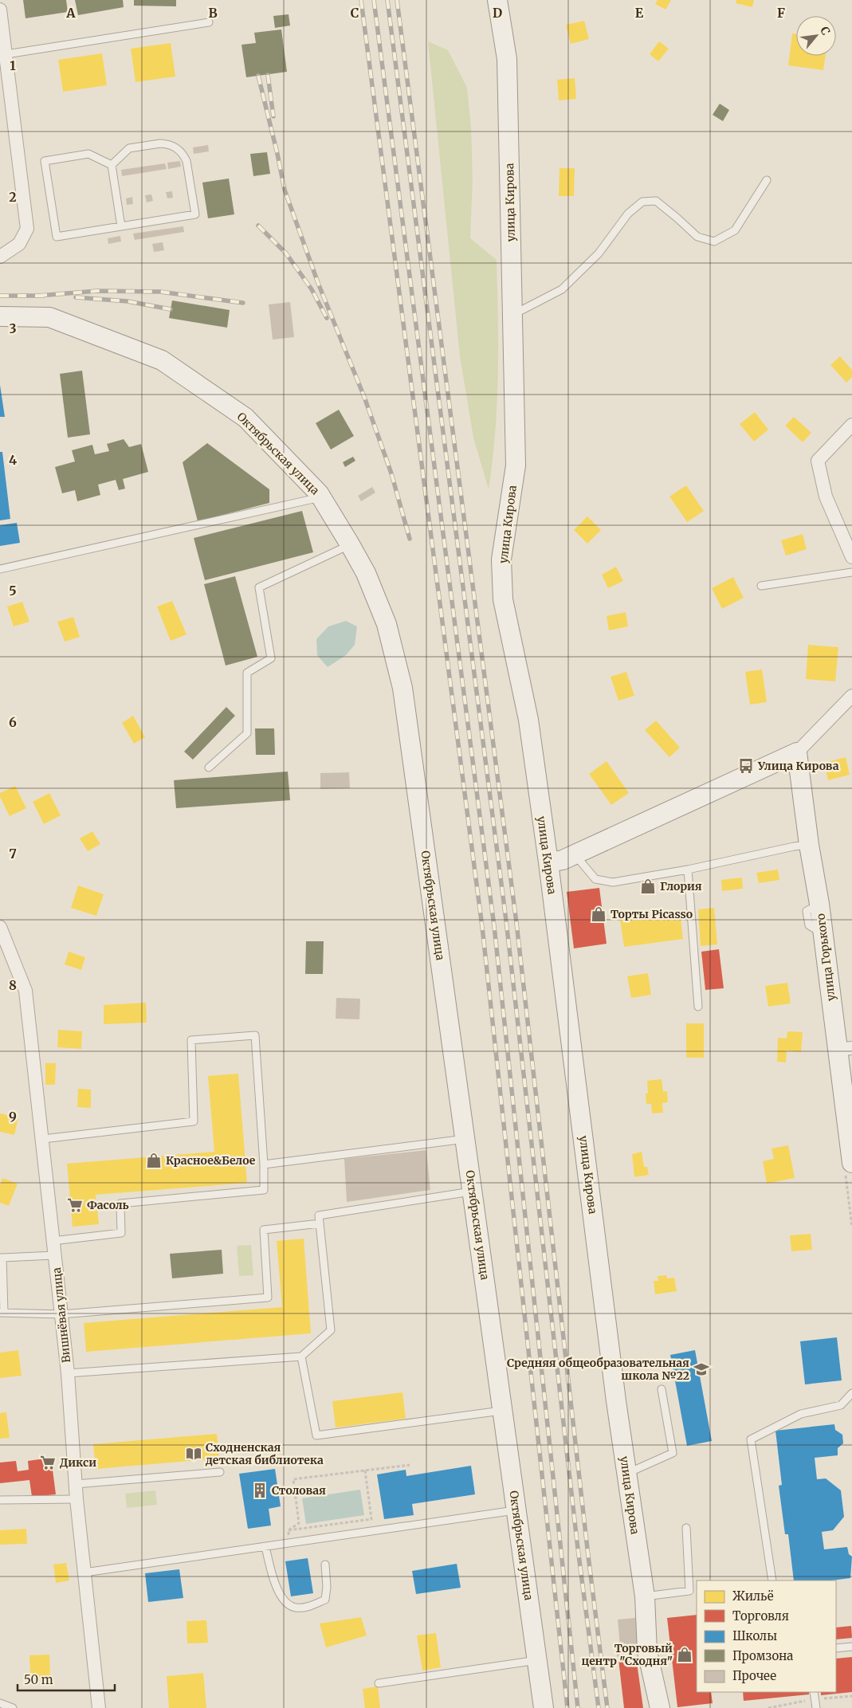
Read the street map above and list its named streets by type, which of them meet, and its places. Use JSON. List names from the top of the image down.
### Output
{
  "streets": {
    "street": [
      "улица Кирова",
      "Октябрьская улица",
      "улица Горького",
      "Вишнёвая улица"
    ]
  },
  "places": {
    "bus stop": ["Улица Кирова"],
    "shop": [
      "Глория",
      "Торты Picasso",
      "Красное&Белое",
      "Торговый центр \"Сходня\""
    ],
    "supermarket": ["Фасоль", "Дикси"],
    "school or university": ["Средняя общеобразовательная школа №22"],
    "library": ["Сходненская детская библиотека"],
    "building": ["Столовая"]
  },
  "legend": [
    "Жильё",
    "Торговля",
    "Школы",
    "Промзона",
    "Прочее"
  ],
  "scale_bar": "50 m",
  "north": "top right",
  "grid": {
    "columns": [
      "A",
      "B",
      "C",
      "D",
      "E",
      "F"
    ],
    "rows": [
      "1",
      "2",
      "3",
      "4",
      "5",
      "6",
      "7",
      "8",
      "9"
    ]
  }
}
